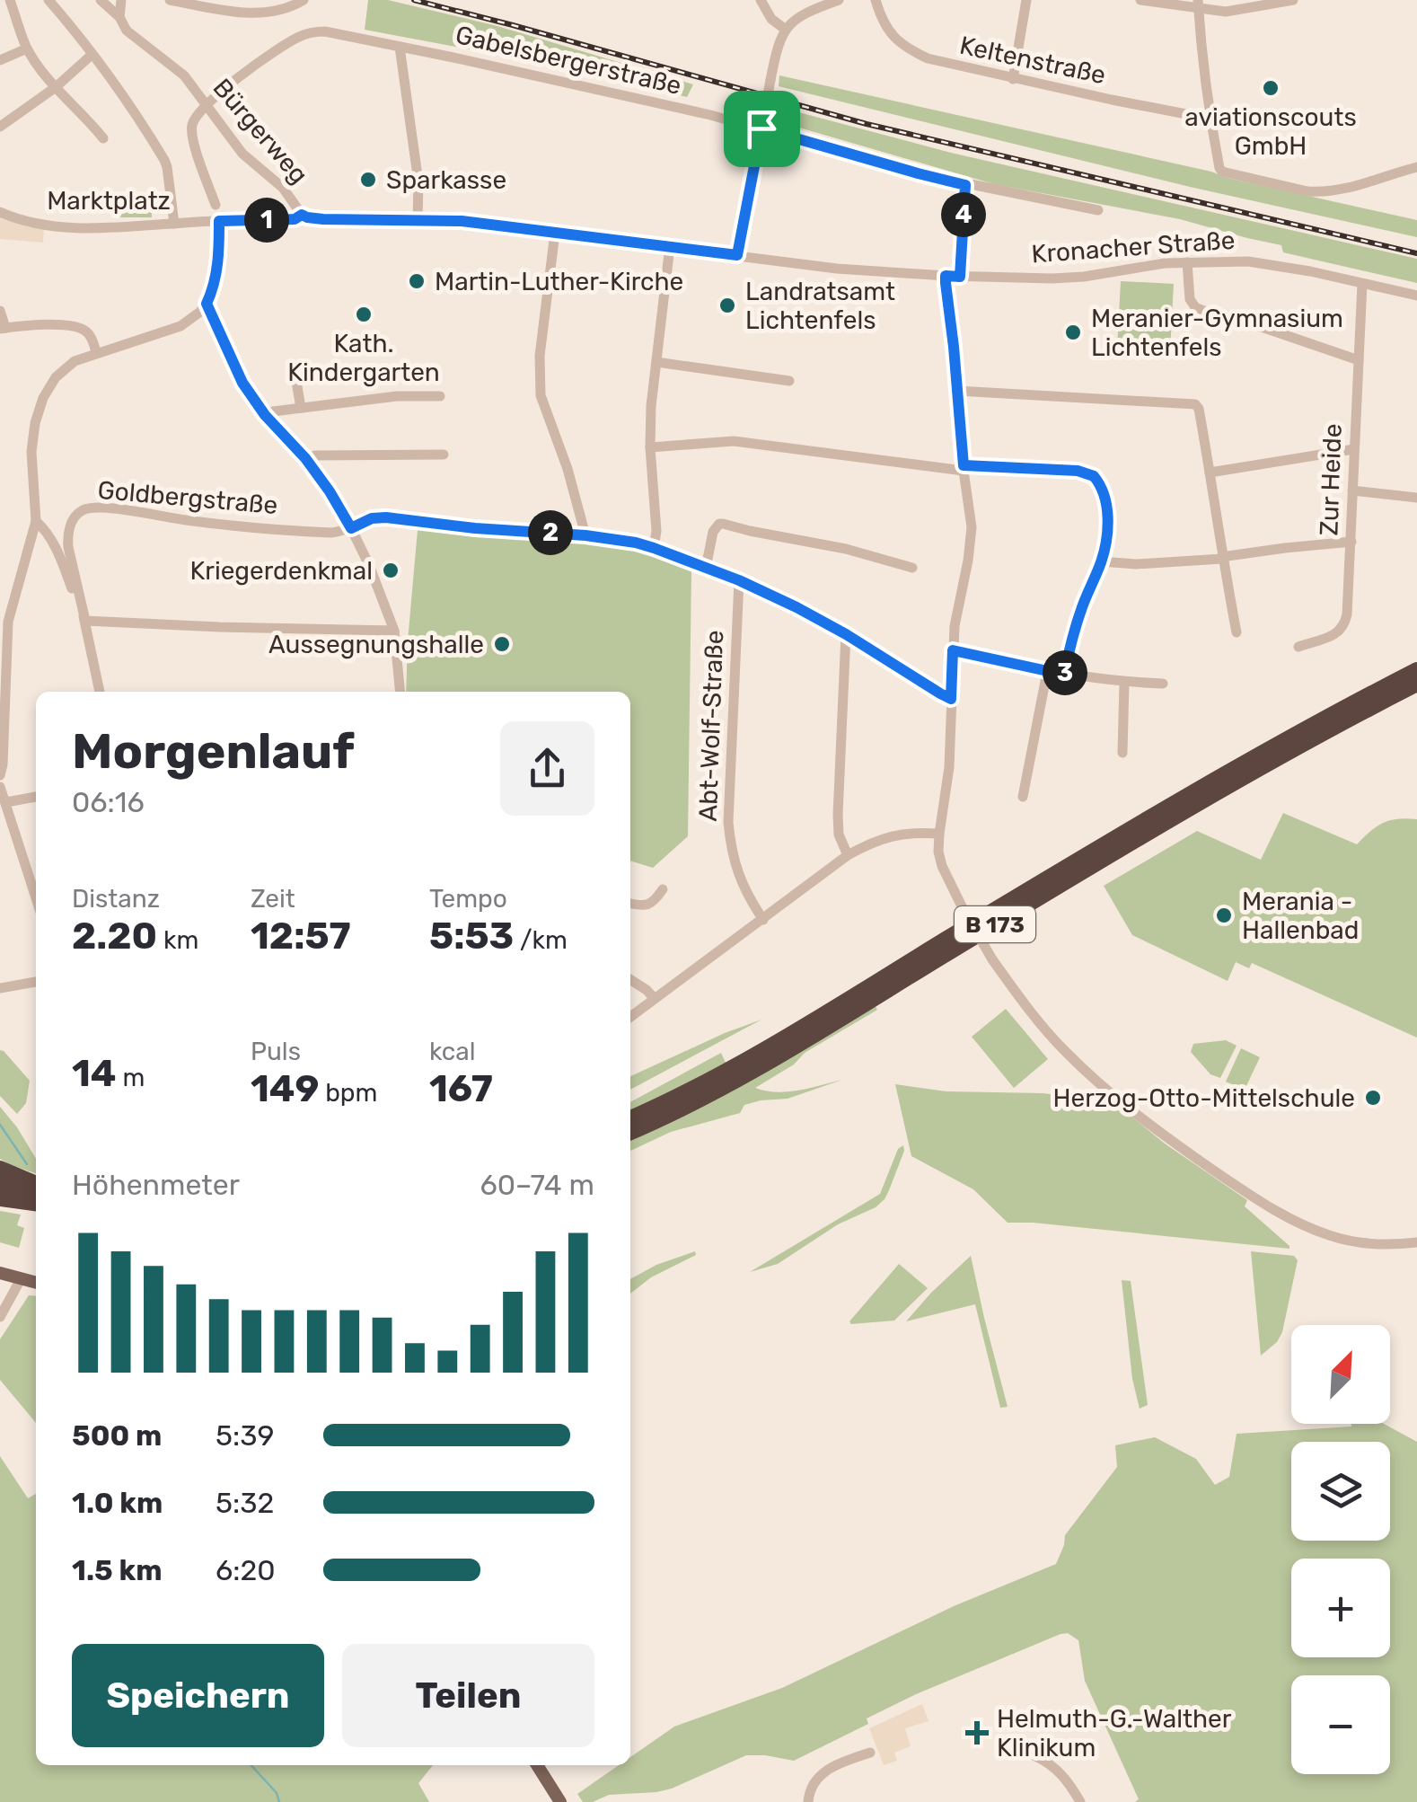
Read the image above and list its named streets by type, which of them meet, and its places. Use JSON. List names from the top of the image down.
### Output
{
  "streets": {
    "highway": ["B 173"],
    "street": [
      "Gabelsbergerstraße",
      "Keltenstraße",
      "Bürgerweg",
      "Marktplatz",
      "Kronacher Straße",
      "Zur Heide",
      "Goldbergstraße",
      "Abt-Wolf-Straße"
    ]
  },
  "crossings": [
    ["Gabelsbergerstraße", "Bürgerweg"],
    ["Bürgerweg", "Kronacher Straße"],
    ["Marktplatz", "Kronacher Straße"],
    ["Kronacher Straße", "Zur Heide"]
  ],
  "places": {
    "other": [
      "aviationscouts GmbH",
      "Sparkasse",
      "Martin-Luther-Kirche",
      "Landratsamt Lichtenfels",
      "Kath. Kindergarten",
      "Meranier-Gymnasium Lichtenfels",
      "Kriegerdenkmal",
      "Aussegnungshalle",
      "Merania - Hallenbad",
      "Herzog-Otto-Mittelschule"
    ],
    "health": ["Helmuth-G.-Walther Klinikum"]
  },
  "north": "top right",
  "page": {
    "pins": [
      "4",
      "1",
      "2",
      "3"
    ],
    "heading": ["Morgenlauf", "06:16"],
    "stats": [
      ["Distanz", "2.20 km"],
      ["Zeit", "12:57"],
      ["Tempo", "5:53 /km"],
      ["14 m"],
      ["Puls", "149 bpm"],
      ["kcal", "167"]
    ],
    "chart": ["Höhenmeter", "60–74 m"],
    "map_buttons": ["+", "−"],
    "list": [
      {
        "name": "500 m",
        "note": "5:39"
      },
      {
        "name": "1.0 km",
        "note": "5:32"
      },
      {
        "name": "1.5 km",
        "note": "6:20"
      }
    ],
    "buttons": ["Speichern", "Teilen"]
  }
}
